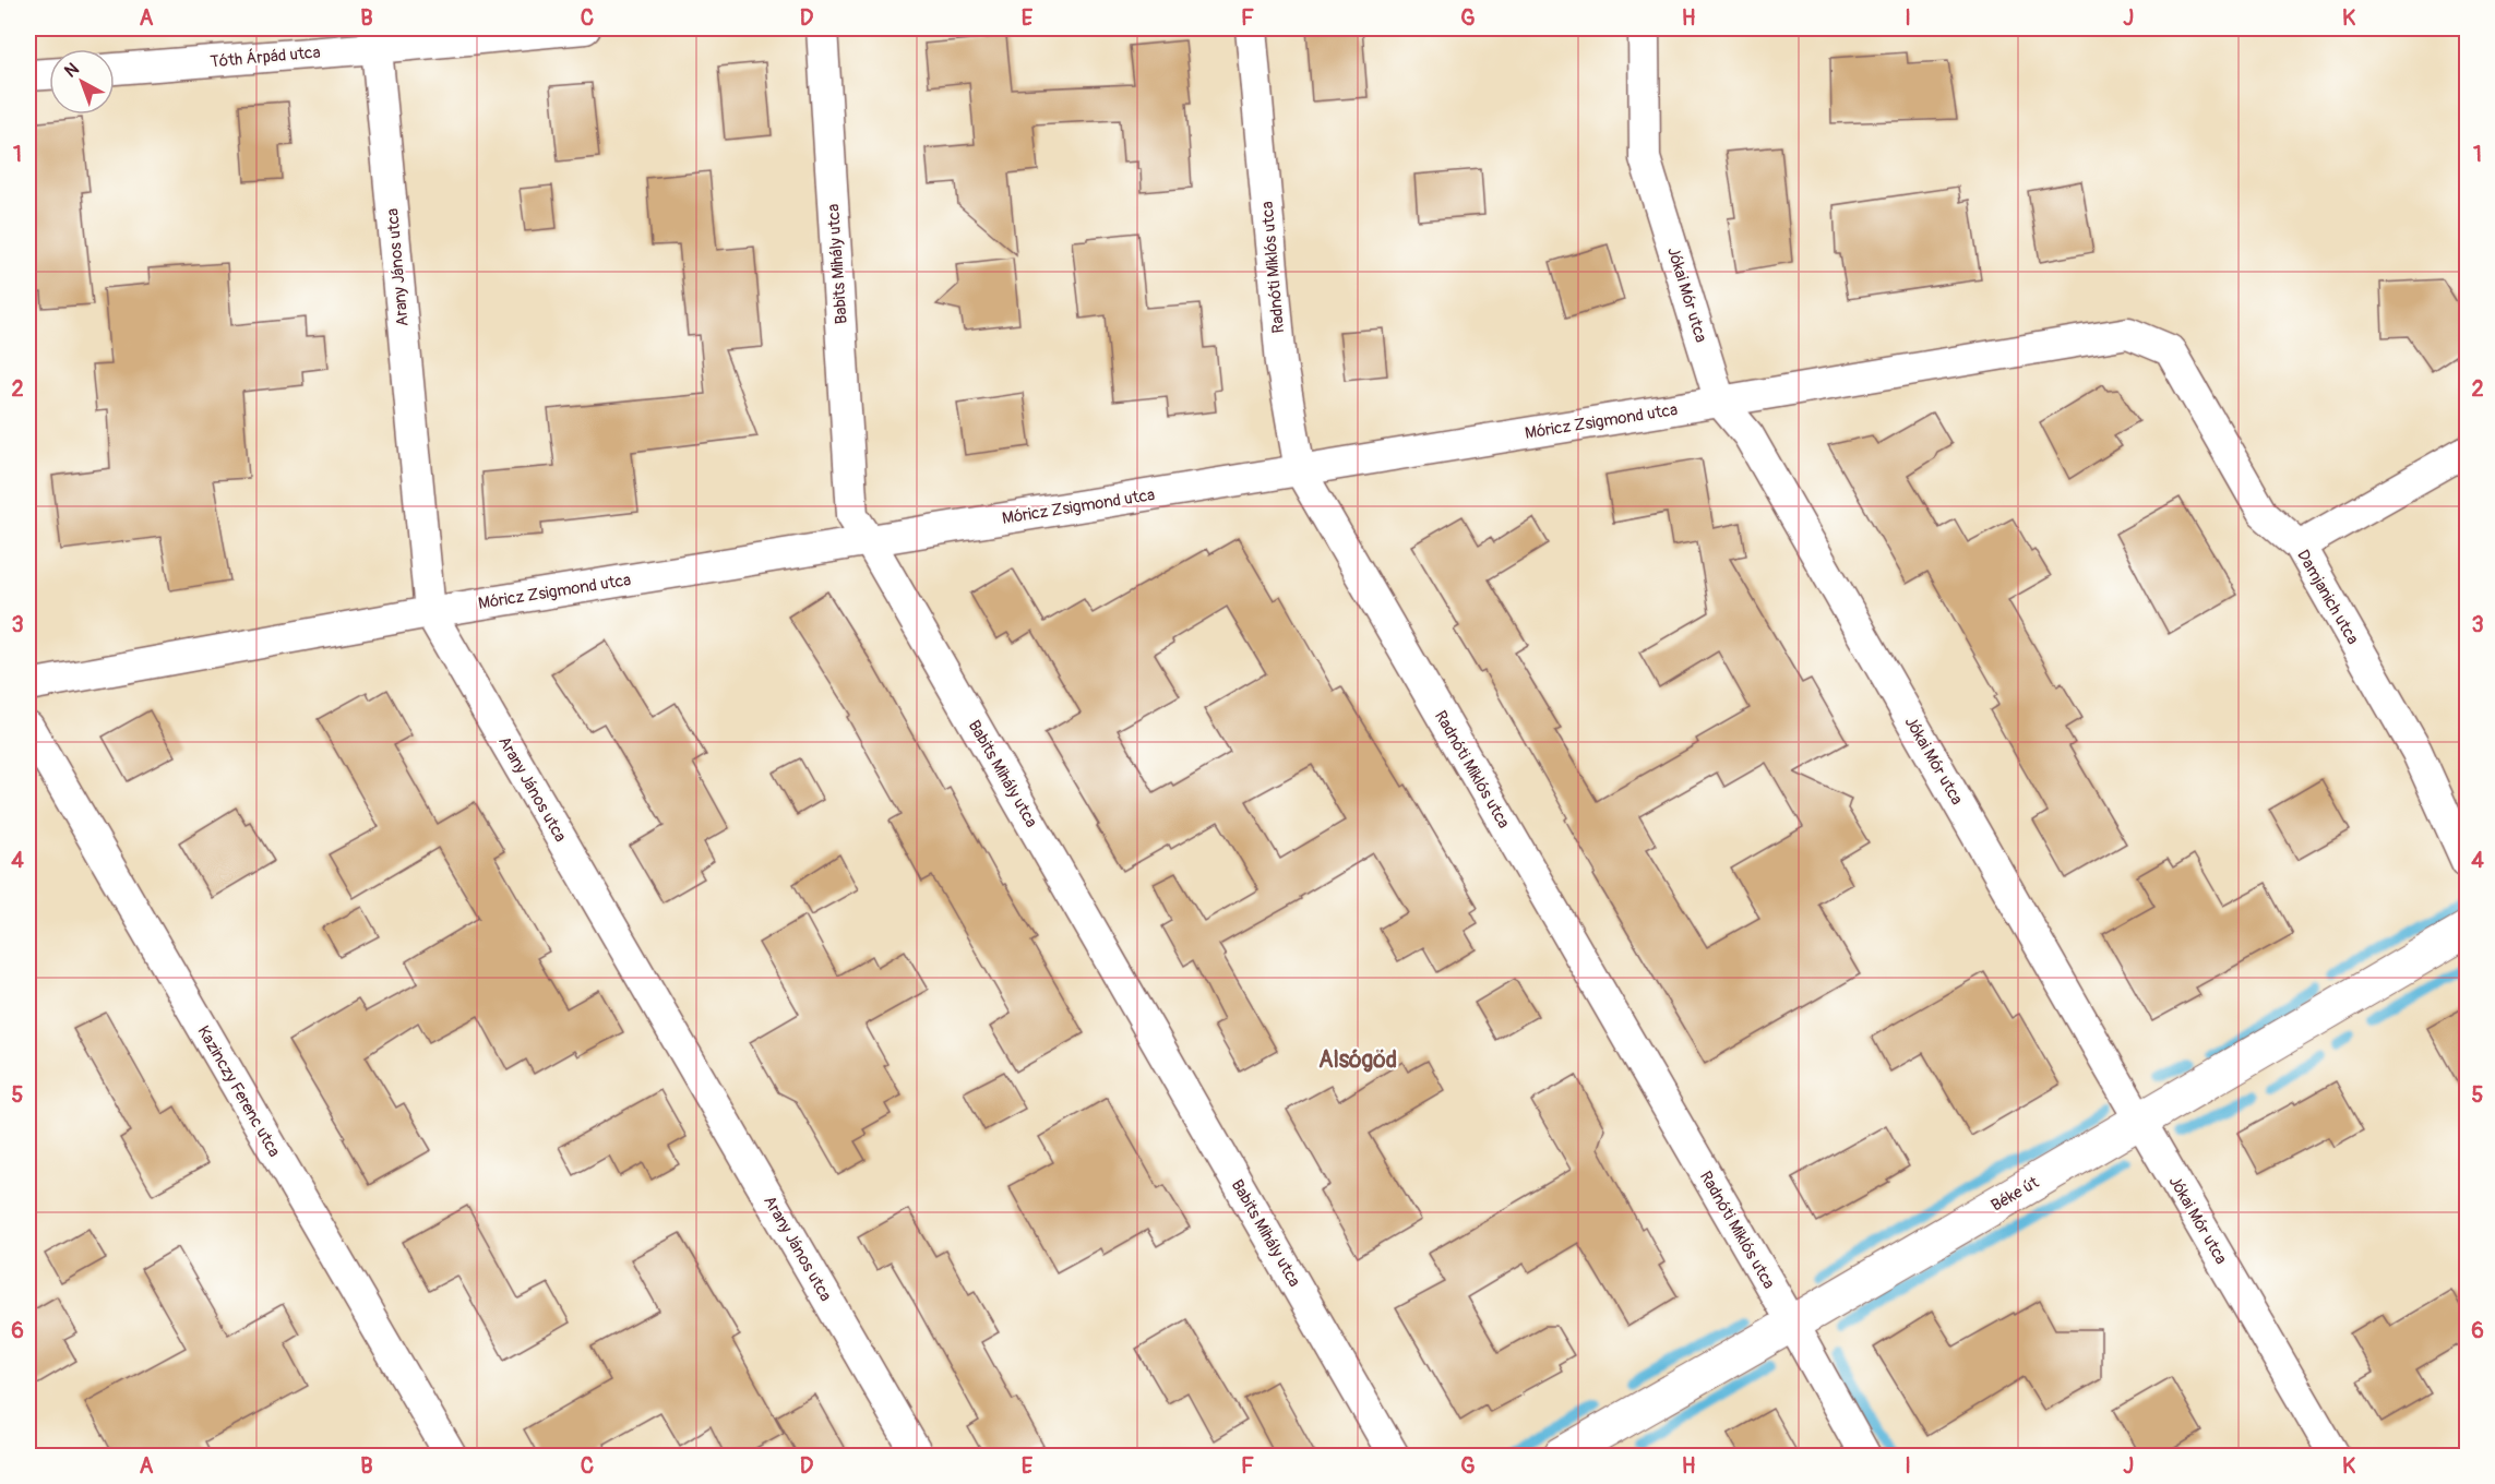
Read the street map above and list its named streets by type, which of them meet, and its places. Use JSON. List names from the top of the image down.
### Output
{
  "streets": {
    "street": [
      "Tóth Árpád utca",
      "Babits Mihály utca",
      "Arany János utca",
      "Radnóti Miklós utca",
      "Jókai Mór utca",
      "Móricz Zsigmond utca",
      "Damjanich utca",
      "Kazinczy Ferenc utca",
      "Béke út"
    ]
  },
  "crossings": [
    ["Tóth Árpád utca", "Arany János utca"],
    ["Babits Mihály utca", "Móricz Zsigmond utca"],
    ["Arany János utca", "Móricz Zsigmond utca"],
    ["Radnóti Miklós utca", "Móricz Zsigmond utca"],
    ["Radnóti Miklós utca", "Béke út"],
    ["Jókai Mór utca", "Móricz Zsigmond utca"],
    ["Jókai Mór utca", "Béke út"],
    ["Móricz Zsigmond utca", "Damjanich utca"]
  ],
  "districts": ["Alsógöd"],
  "north": "top left",
  "grid": {
    "columns": [
      "A",
      "B",
      "C",
      "D",
      "E",
      "F",
      "G",
      "H",
      "I",
      "J",
      "K"
    ],
    "rows": [
      "1",
      "2",
      "3",
      "4",
      "5",
      "6"
    ]
  }
}
